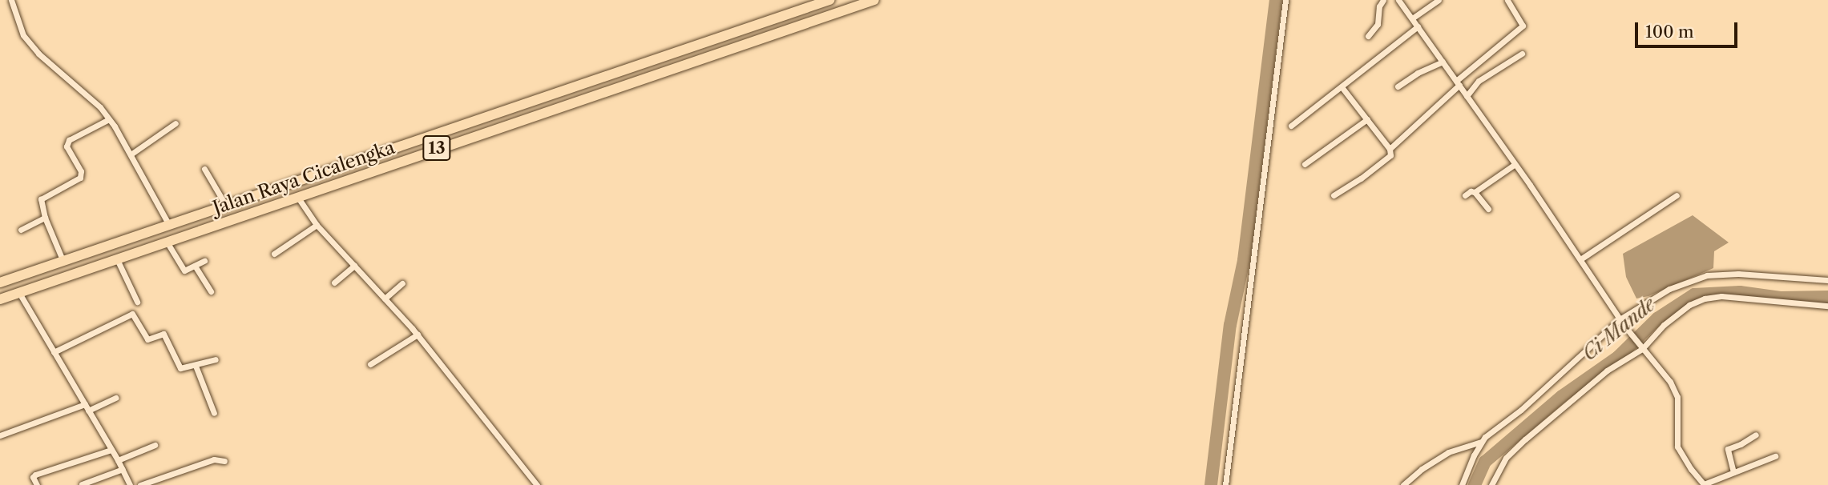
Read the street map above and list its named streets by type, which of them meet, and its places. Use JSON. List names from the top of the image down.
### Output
{
  "streets": {
    "highway": ["13", "Jalan Raya Cicalengka"]
  },
  "water": ["Ci Mande"],
  "scale_bar": "100 m"
}
